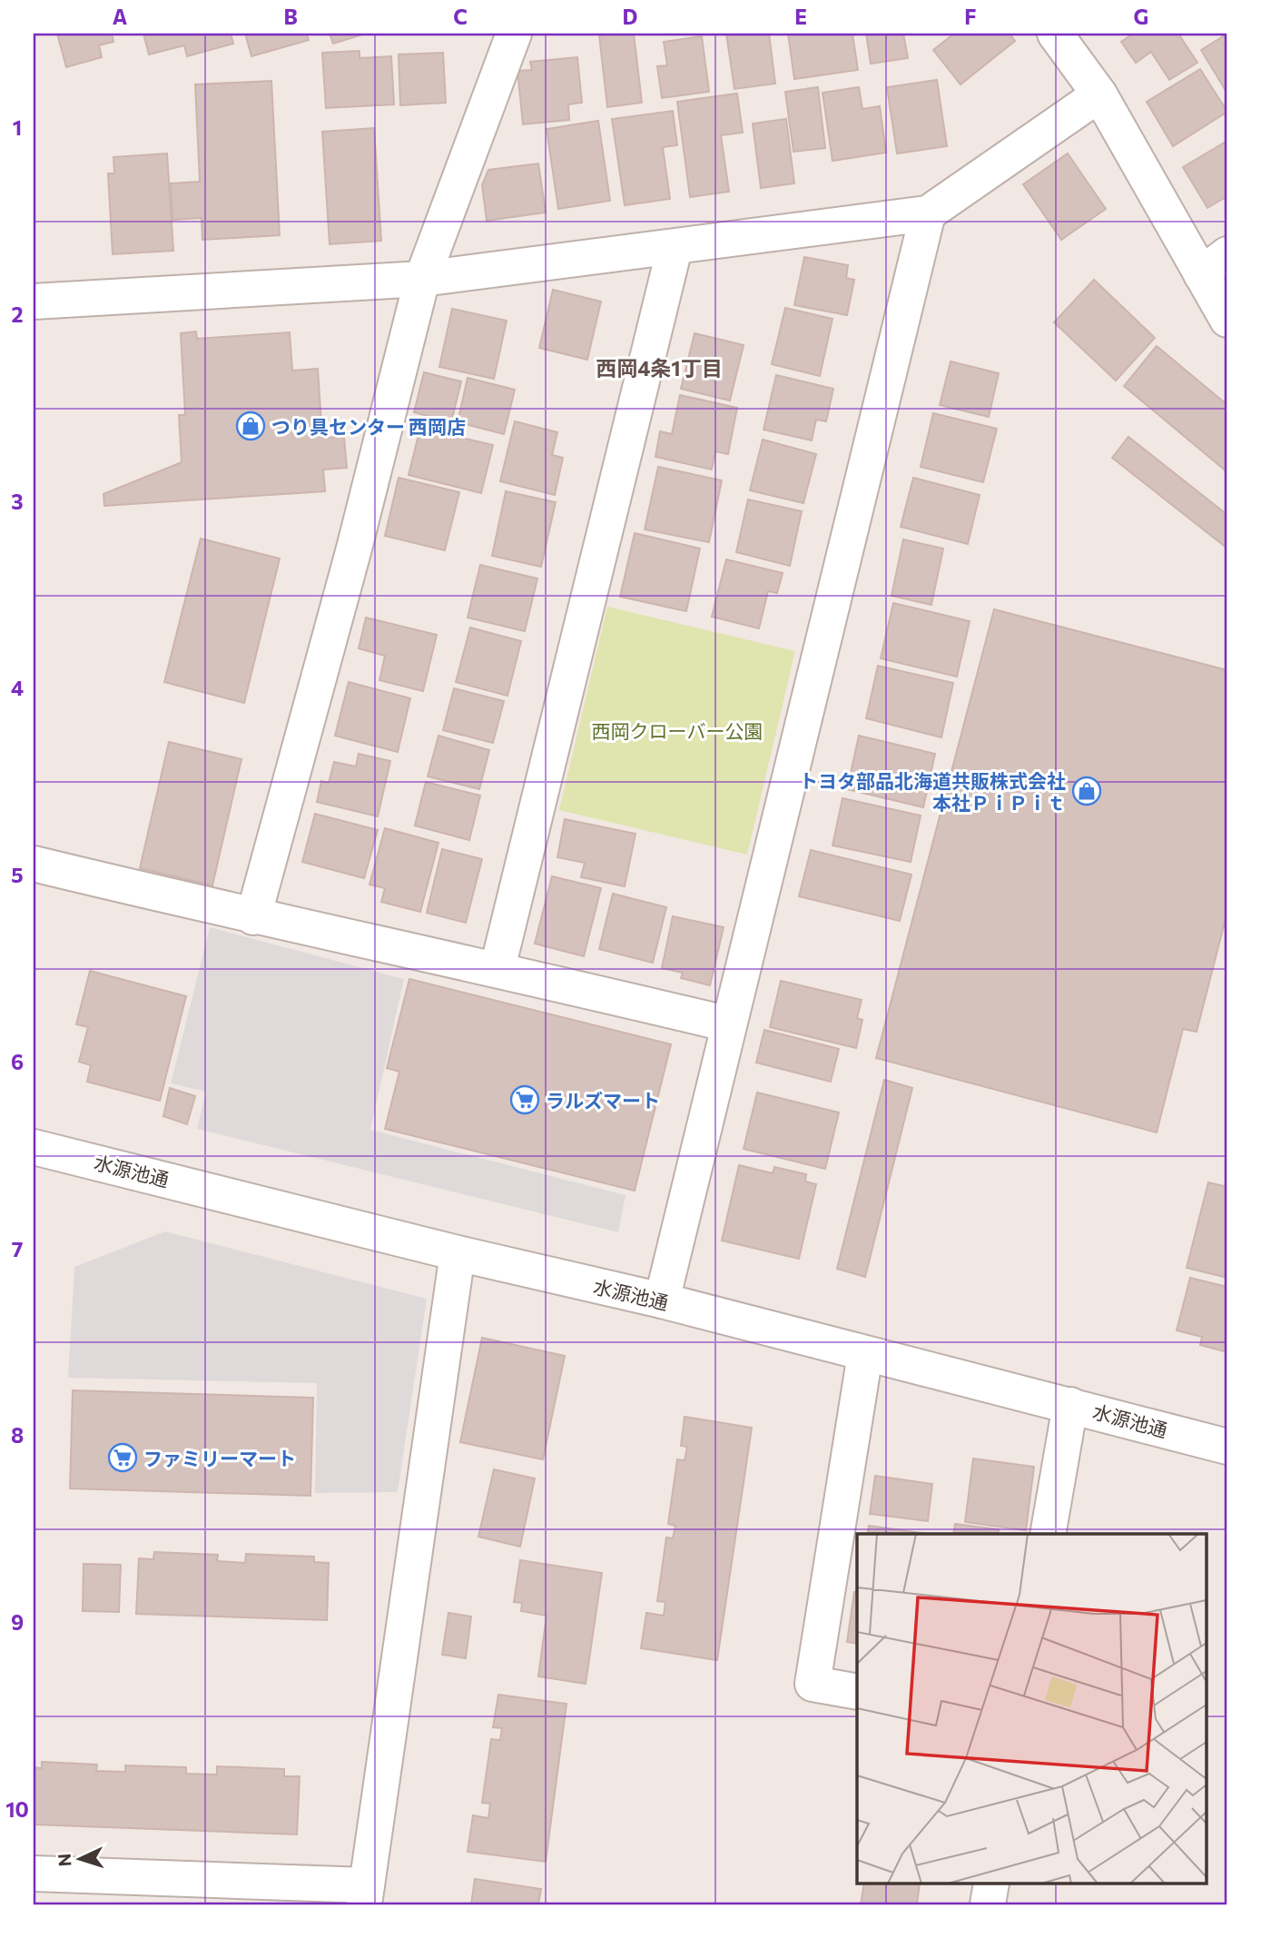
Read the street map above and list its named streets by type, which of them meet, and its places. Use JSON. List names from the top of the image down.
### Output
{
  "streets": {
    "street": ["水源池通"]
  },
  "districts": ["西岡4条1丁目"],
  "parks": ["西岡クローバー公園"],
  "places": {
    "shop": ["つり具センター 西岡店", "トヨタ部品北海道共販株式会社 本社ＰｉＰｉｔ"],
    "supermarket": ["ラルズマート", "ファミリーマート"]
  },
  "north": "left",
  "grid": {
    "columns": [
      "A",
      "B",
      "C",
      "D",
      "E",
      "F",
      "G"
    ],
    "rows": [
      "1",
      "2",
      "3",
      "4",
      "5",
      "6",
      "7",
      "8",
      "9",
      "10"
    ]
  }
}
